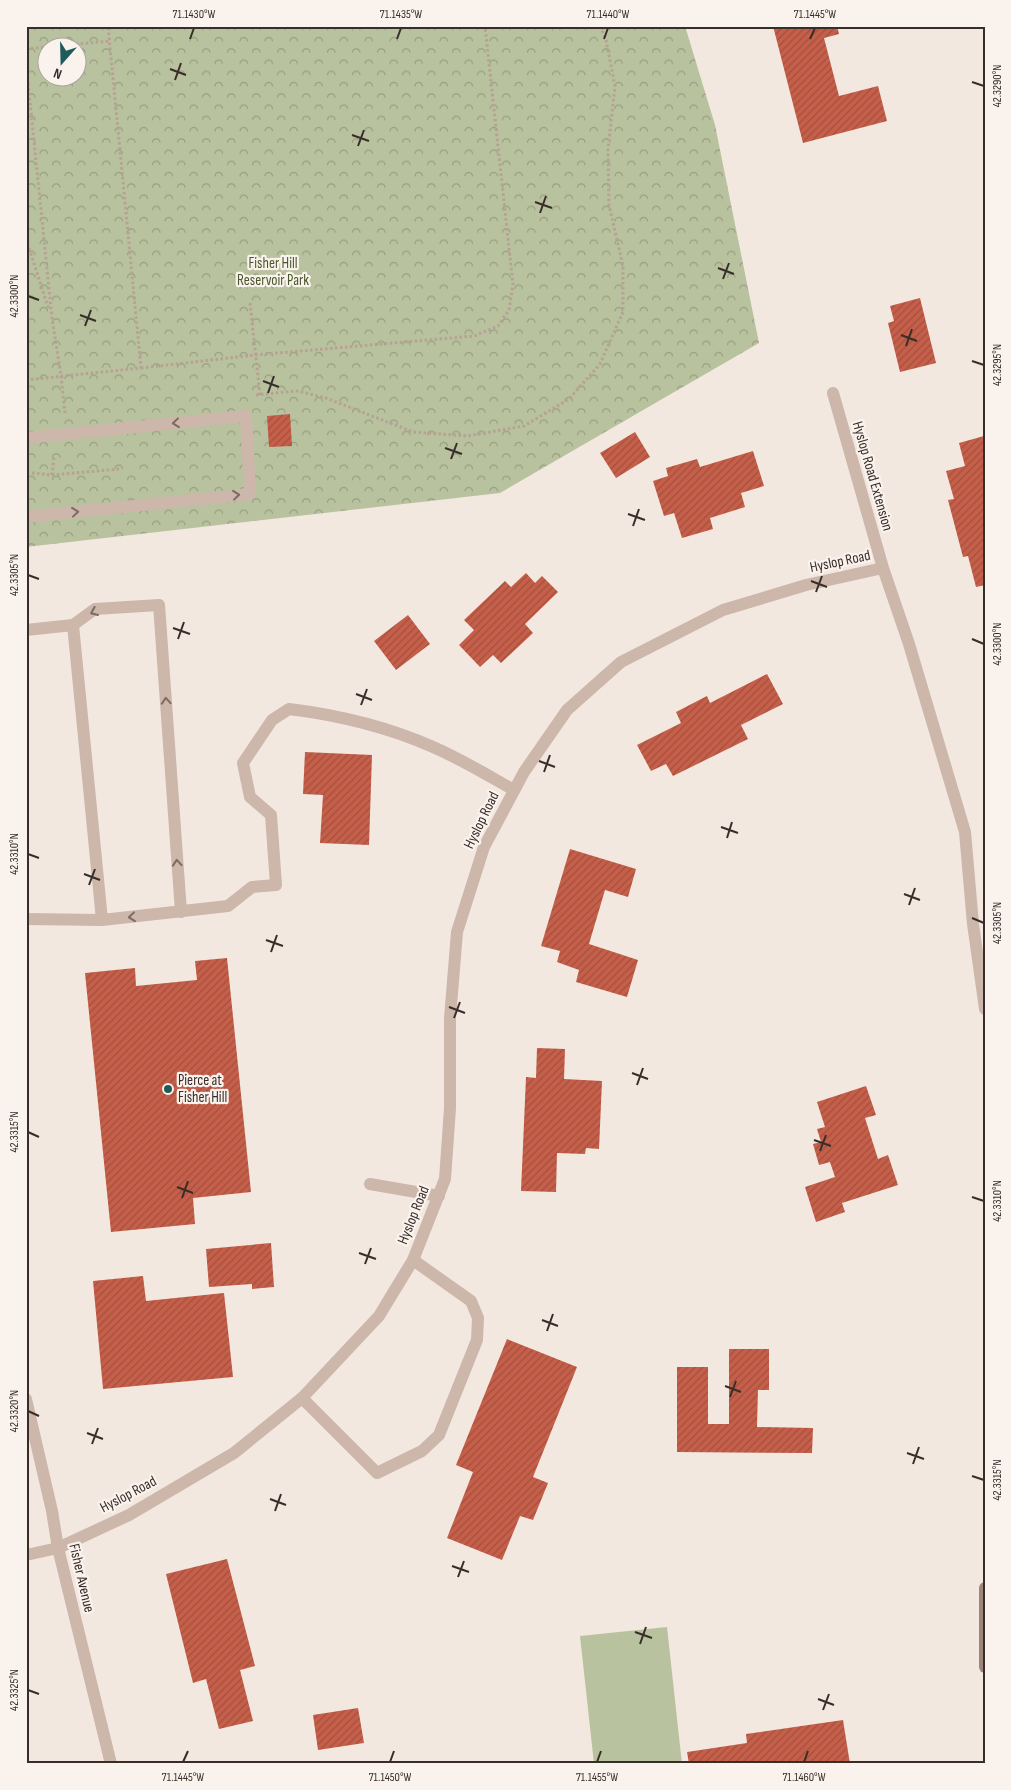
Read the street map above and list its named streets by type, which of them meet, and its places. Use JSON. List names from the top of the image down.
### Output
{
  "streets": {
    "street": ["Hyslop Road Extension", "Hyslop Road", "Fisher Avenue"]
  },
  "crossings": [
    ["Hyslop Road Extension", "Hyslop Road"],
    ["Hyslop Road", "Fisher Avenue"]
  ],
  "parks": ["Fisher Hill Reservoir Park"],
  "places": ["Pierce at Fisher Hill"],
  "north": "bottom",
  "coordinates": [
    "71.1430°W",
    "71.1435°W",
    "71.1440°W",
    "71.1445°W",
    "42.3290°N",
    "42.3300°N",
    "42.3295°N",
    "42.3305°N",
    "42.3310°N",
    "42.3315°N",
    "42.3320°N",
    "42.3325°N",
    "71.1450°W",
    "71.1455°W",
    "71.1460°W"
  ]
}
